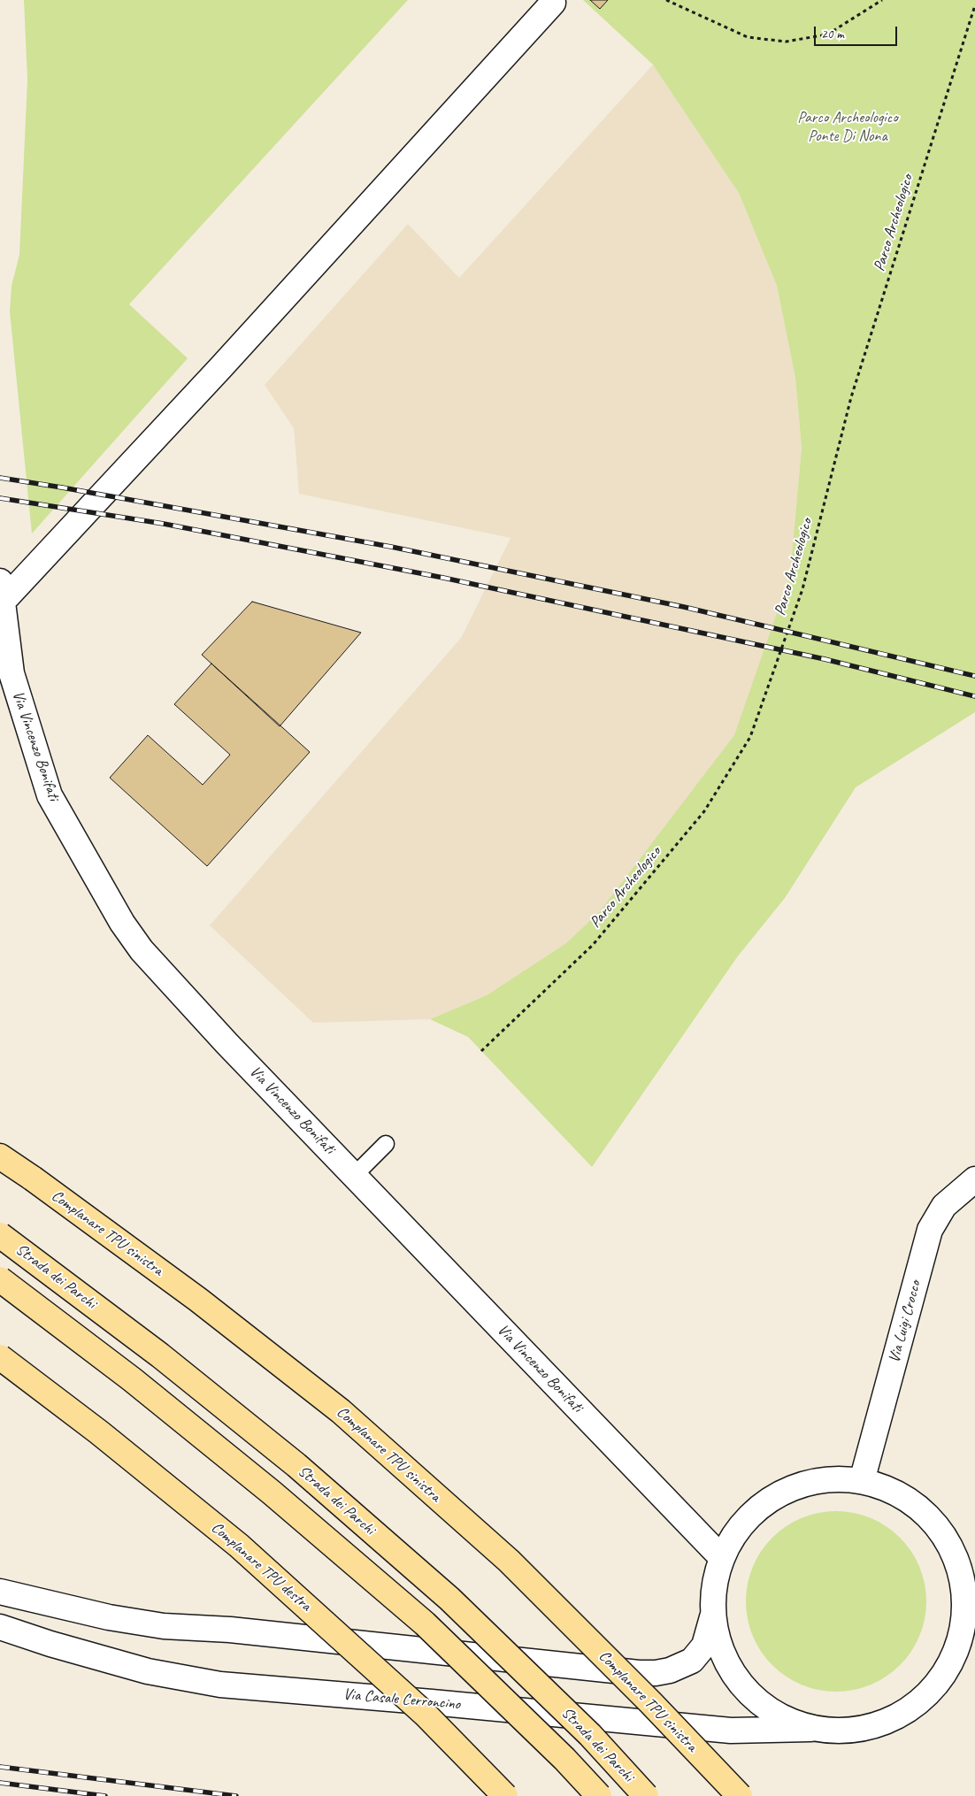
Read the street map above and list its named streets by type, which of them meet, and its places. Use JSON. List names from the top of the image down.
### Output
{
  "streets": {
    "highway": ["Complanare TPU sinistra", "Strada dei Parchi", "Complanare TPU destra"],
    "street": ["Via Vincenzo Bonifati", "Via Luigi Crocco", "Via Casale Cerroncino"],
    "path": ["Parco Archeologico"]
  },
  "parks": ["Parco Archeologico Ponte Di Nona"],
  "scale_bar": "20 m"
}
